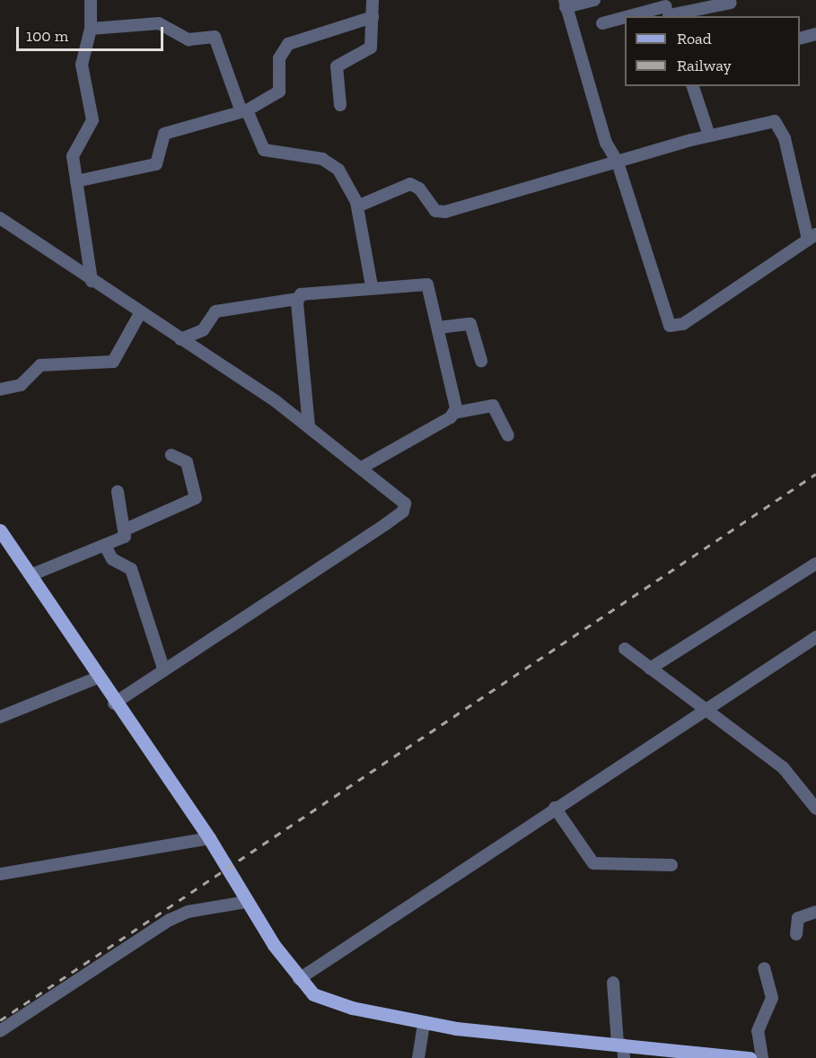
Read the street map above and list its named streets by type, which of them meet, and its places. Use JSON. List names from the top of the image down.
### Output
{
  "legend": ["Road", "Railway"],
  "scale_bar": "100 m"
}
